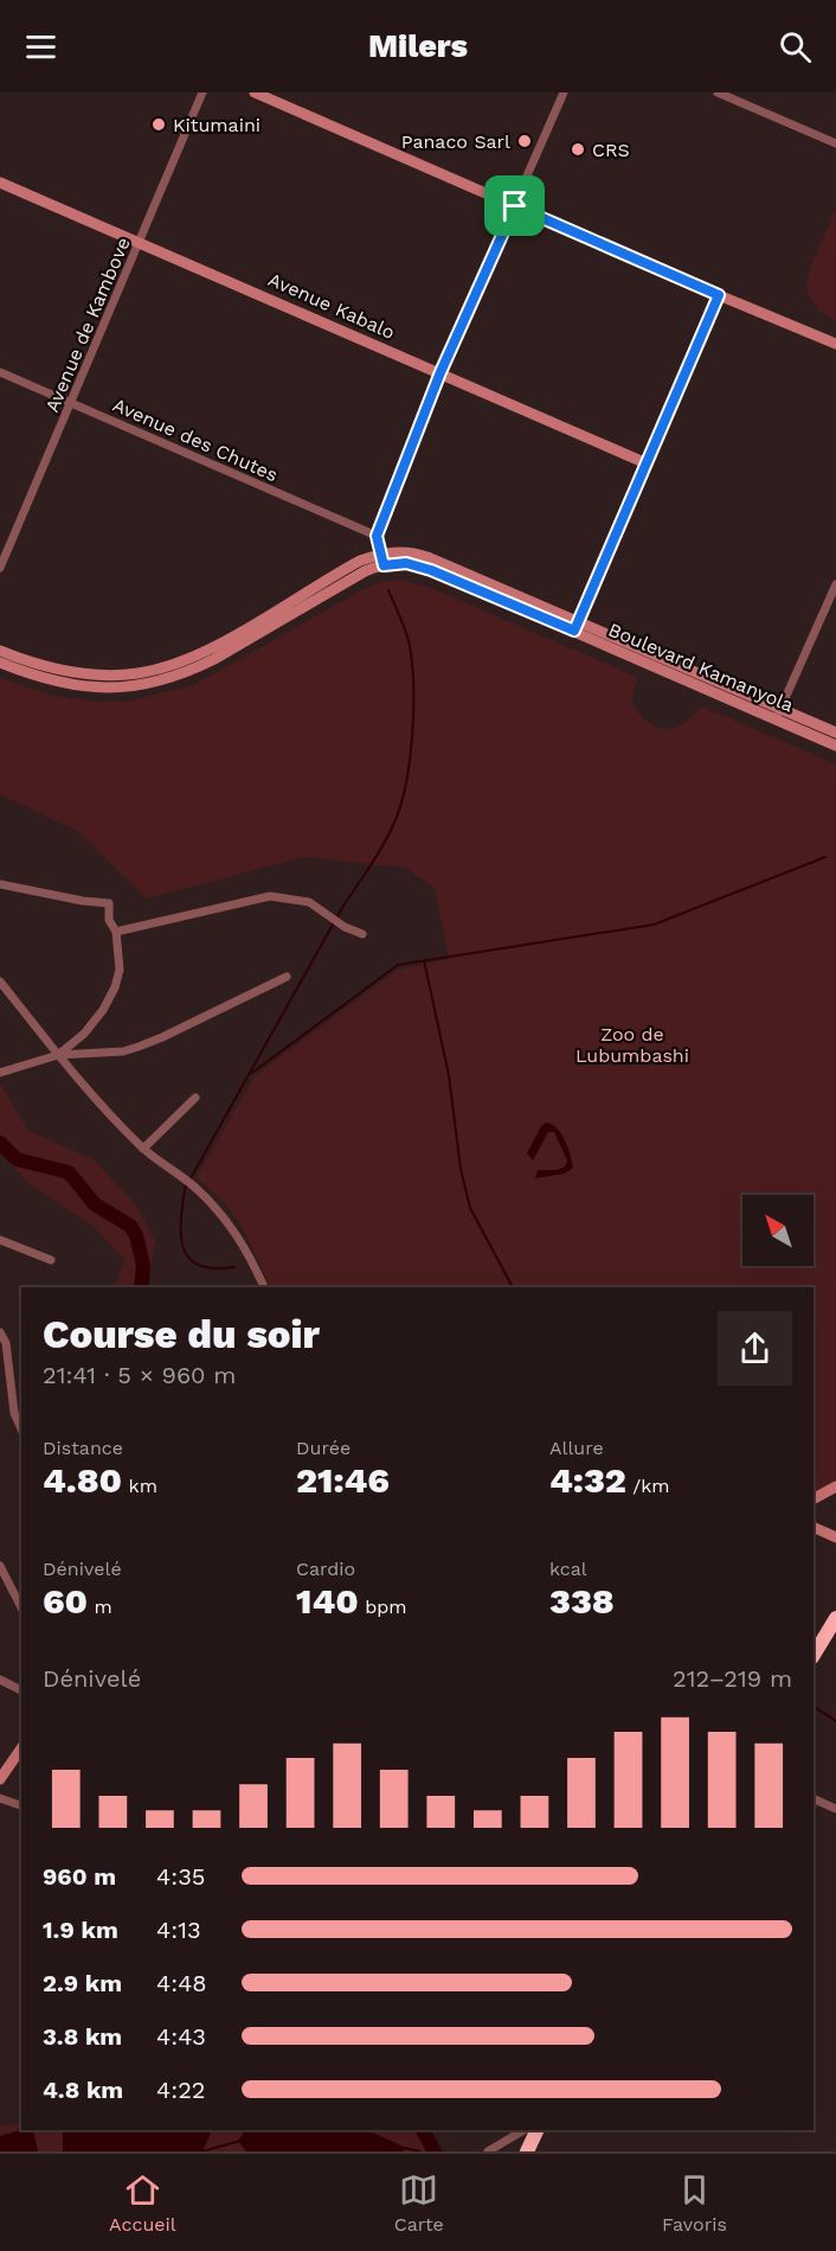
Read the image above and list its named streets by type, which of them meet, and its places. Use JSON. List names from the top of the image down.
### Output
{
  "streets": {
    "main road": ["Avenue Kabalo", "Boulevard Kamanyola"],
    "street": ["Avenue de Kambove", "Avenue des Chutes"]
  },
  "crossings": [
    ["Avenue Kabalo", "Avenue de Kambove"],
    ["Avenue de Kambove", "Avenue des Chutes"]
  ],
  "parks": ["Zoo de Lubumbashi"],
  "places": ["Kitumaini", "Panaco Sarl", "CRS"],
  "north": "top left",
  "page": {
    "header": "Milers",
    "heading": ["Course du soir", "21:41 · 5 × 960 m"],
    "stats": [
      ["Distance", "4.80 km"],
      ["Durée", "21:46"],
      ["Allure", "4:32 /km"],
      ["Dénivelé", "60 m"],
      ["Cardio", "140 bpm"],
      ["kcal", "338"]
    ],
    "chart": ["Dénivelé", "212–219 m"],
    "list": [
      {
        "name": "960 m",
        "note": "4:35"
      },
      {
        "name": "1.9 km",
        "note": "4:13"
      },
      {
        "name": "2.9 km",
        "note": "4:48"
      },
      {
        "name": "3.8 km",
        "note": "4:43"
      },
      {
        "name": "4.8 km",
        "note": "4:22"
      }
    ],
    "tabs": ["Accueil", "Carte", "Favoris"]
  }
}
